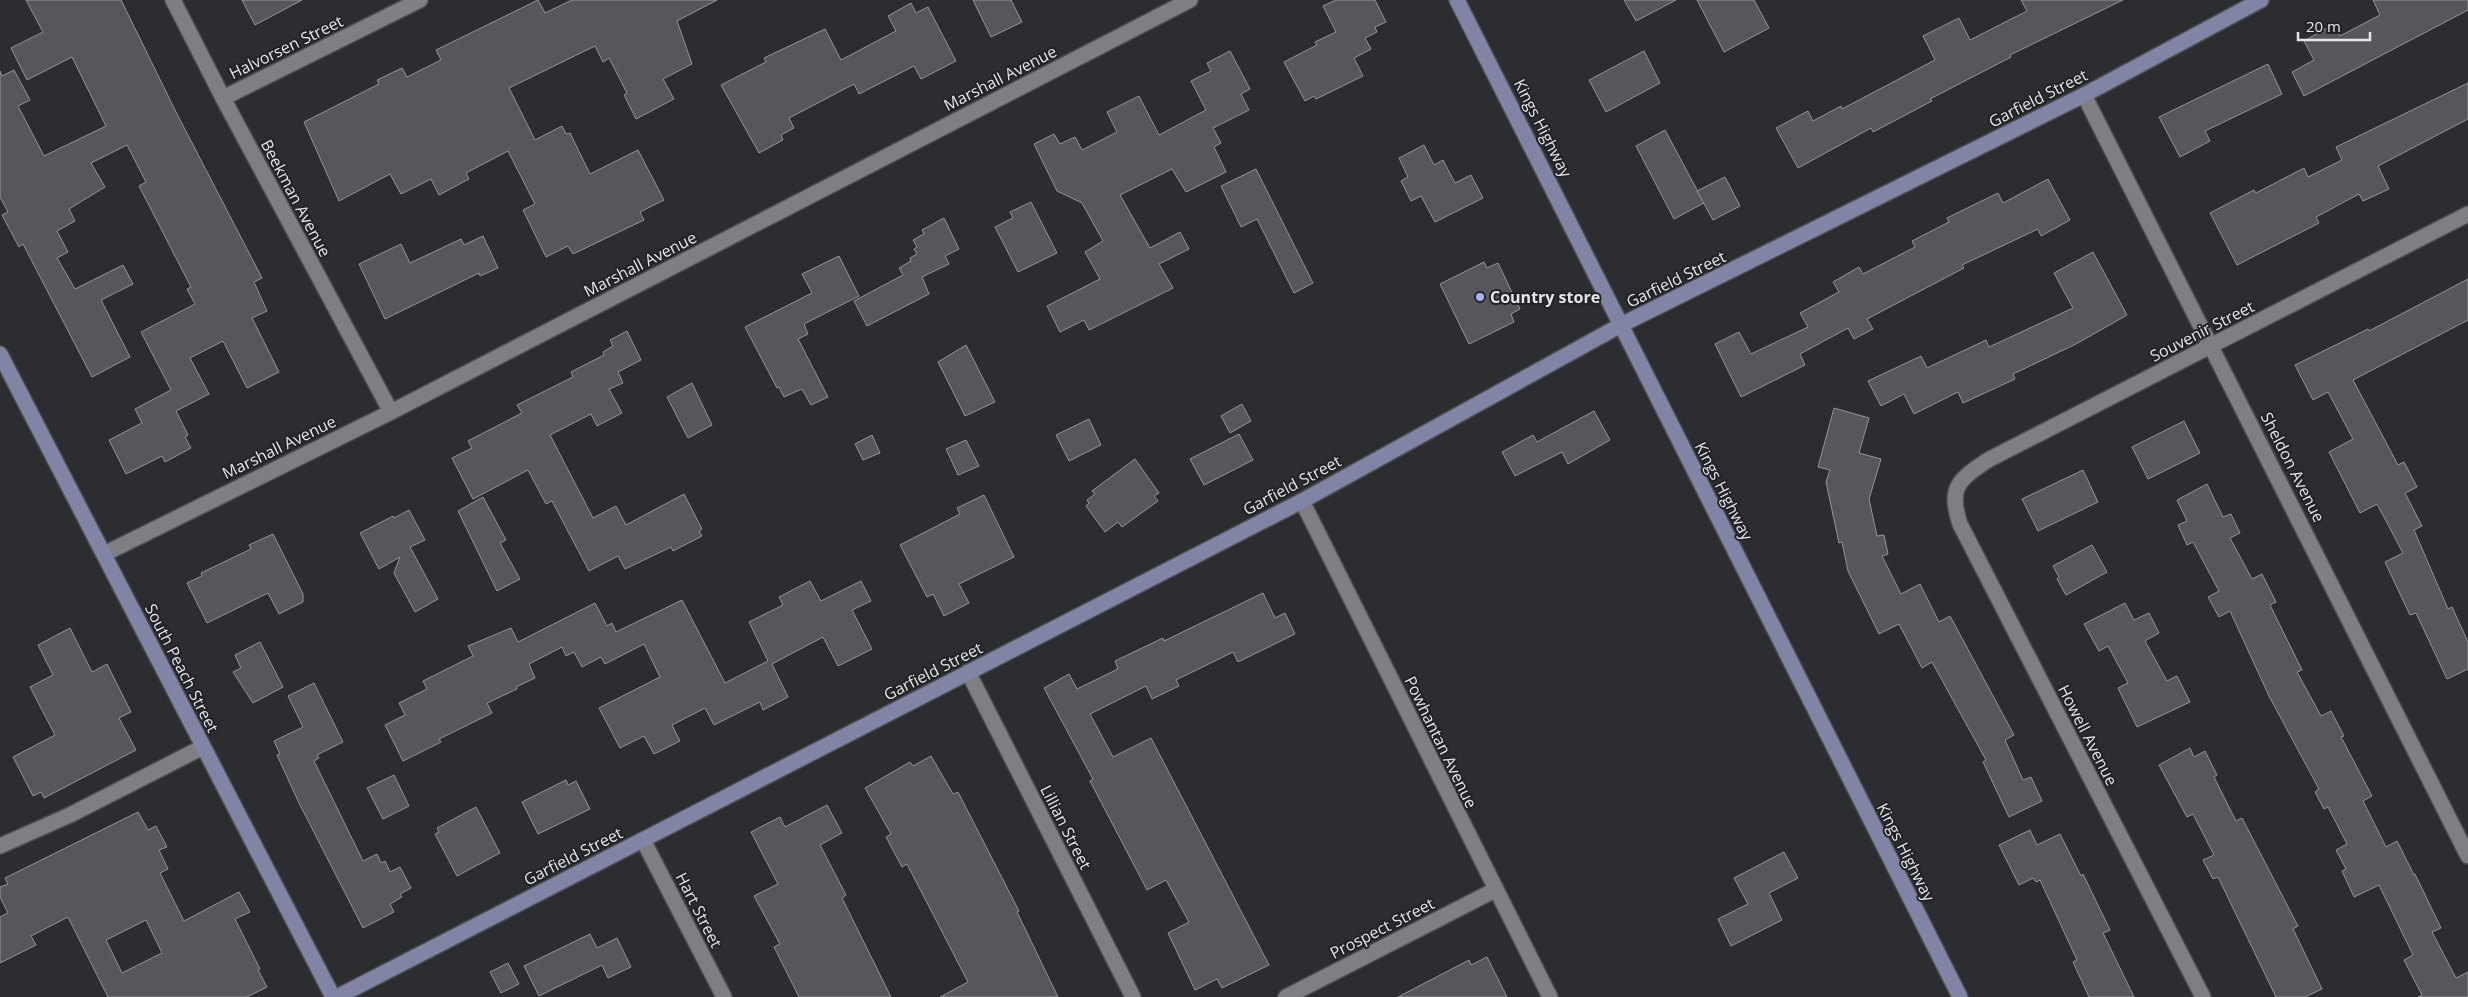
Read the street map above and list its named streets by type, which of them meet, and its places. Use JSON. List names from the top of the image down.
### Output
{
  "streets": {
    "main road": ["Garfield Street", "Kings Highway", "South Peach Street"],
    "street": [
      "Halvorsen Street",
      "Marshall Avenue",
      "Beekman Avenue",
      "Souvenir Street",
      "Sheldon Avenue",
      "Howell Avenue",
      "Powhantan Avenue",
      "Lillian Street",
      "Hart Street",
      "Prospect Street"
    ]
  },
  "crossings": [
    ["Halvorsen Street", "Beekman Avenue"],
    ["Marshall Avenue", "Beekman Avenue"],
    ["Marshall Avenue", "South Peach Street"],
    ["Garfield Street", "Kings Highway"],
    ["Garfield Street", "Sheldon Avenue"],
    ["Garfield Street", "Powhantan Avenue"],
    ["Garfield Street", "Lillian Street"],
    ["Garfield Street", "Hart Street"],
    ["Souvenir Street", "Sheldon Avenue"],
    ["Souvenir Street", "Howell Avenue"],
    ["Powhantan Avenue", "Prospect Street"]
  ],
  "places": ["Country store"],
  "scale_bar": "20 m"
}
